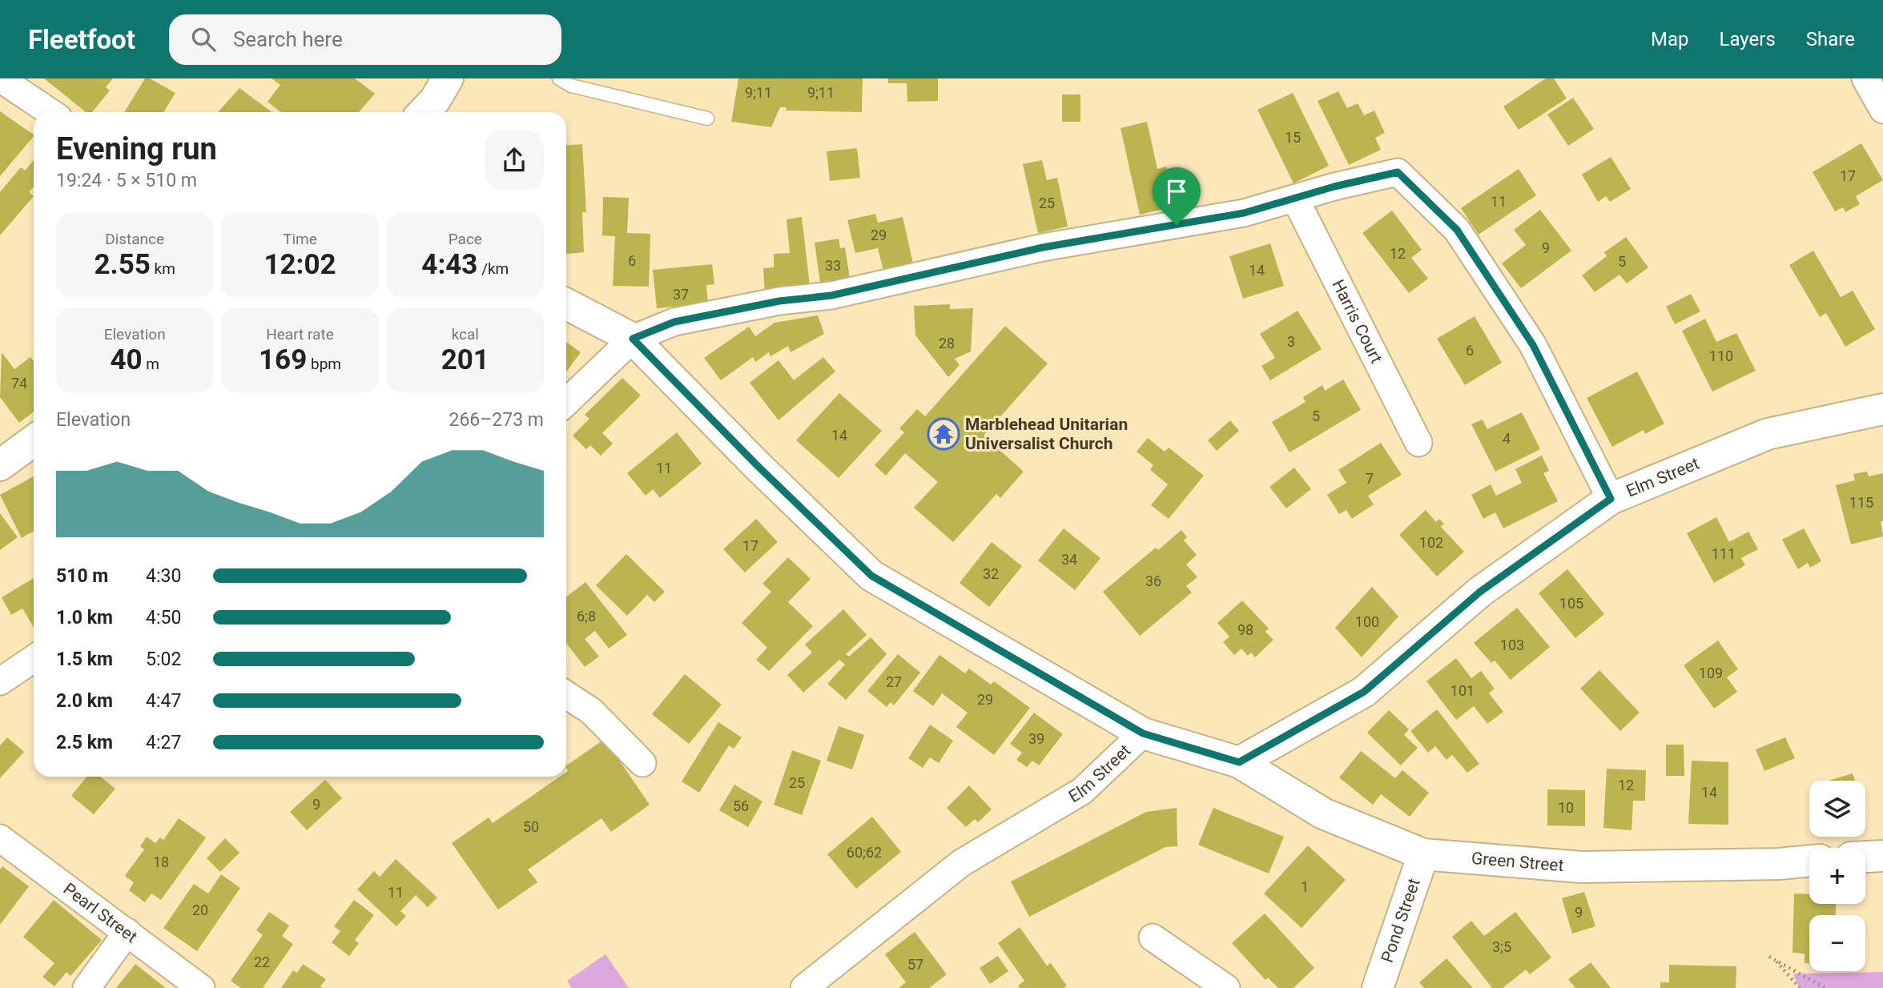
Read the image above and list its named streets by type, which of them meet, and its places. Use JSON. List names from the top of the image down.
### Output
{
  "streets": {
    "main road": ["Elm Street", "Green Street", "Pond Street"],
    "street": ["Harris Court", "Pearl Street"]
  },
  "crossings": [
    ["Elm Street", "Green Street"],
    ["Green Street", "Pond Street"]
  ],
  "places": {
    "temple": ["Marblehead Unitarian Universalist Church"]
  },
  "house_numbers": [
    "9;11",
    "9;11",
    "15",
    "17",
    "11",
    "25",
    "29",
    "9",
    "12",
    "6",
    "5",
    "33",
    "14",
    "37",
    "3",
    "28",
    "6",
    "110",
    "74",
    "5",
    "14",
    "4",
    "11",
    "7",
    "115",
    "102",
    "17",
    "111",
    "34",
    "32",
    "36",
    "105",
    "6;8",
    "100",
    "98",
    "103",
    "109",
    "27",
    "101",
    "29",
    "39",
    "25",
    "12",
    "14",
    "9",
    "56",
    "10",
    "50",
    "60;62",
    "18",
    "1",
    "11",
    "20",
    "9",
    "3;5",
    "22",
    "57"
  ],
  "page": {
    "header": "Fleetfoot",
    "search": "Search here",
    "nav": ["Map", "Layers", "Share"],
    "heading": ["Evening run", "19:24 · 5 × 510 m"],
    "stats": [
      ["Distance", "2.55 km"],
      ["Time", "12:02"],
      ["Pace", "4:43 /km"],
      ["Elevation", "40 m"],
      ["Heart rate", "169 bpm"],
      ["kcal", "201"]
    ],
    "chart": ["Elevation", "266–273 m"],
    "list": [
      {
        "name": "510 m",
        "note": "4:30"
      },
      {
        "name": "1.0 km",
        "note": "4:50"
      },
      {
        "name": "1.5 km",
        "note": "5:02"
      },
      {
        "name": "2.0 km",
        "note": "4:47"
      },
      {
        "name": "2.5 km",
        "note": "4:27"
      }
    ],
    "map_buttons": ["+", "−"]
  }
}
